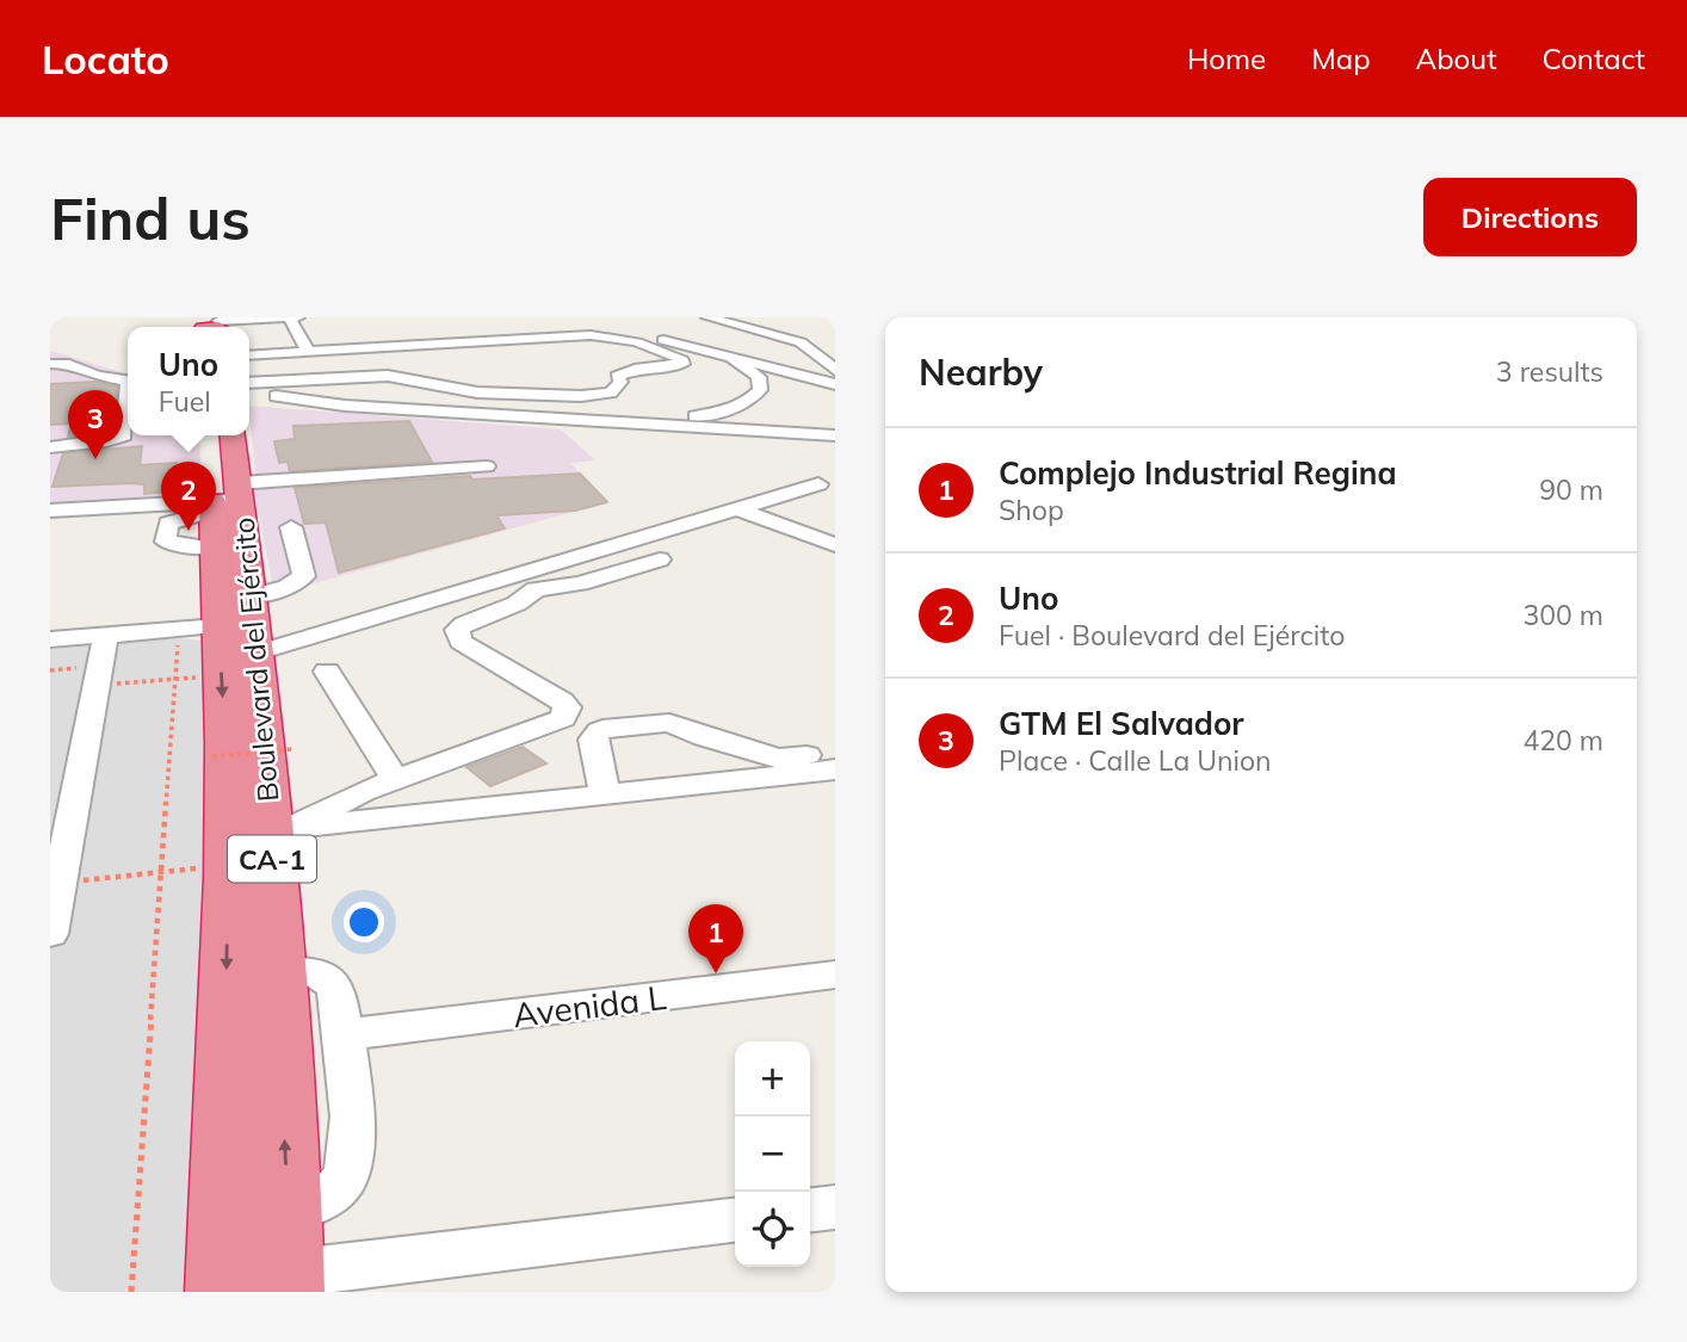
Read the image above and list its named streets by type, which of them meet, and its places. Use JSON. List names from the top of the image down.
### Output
{
  "streets": {
    "highway": ["Boulevard del Ejército", "CA-1"],
    "street": ["Avenida L"]
  },
  "page": {
    "header": "Locato",
    "nav": [
      "Home",
      "Map",
      "About",
      "Contact"
    ],
    "buttons": "Directions",
    "title": "Find us",
    "heading": ["Nearby", "3 results"],
    "popup": ["Uno", "Fuel"],
    "pins": ["3", "2", "1"],
    "list": [
      {
        "mark": "1",
        "name": "Complejo Industrial Regina",
        "note": "Shop",
        "value": "90 m"
      },
      {
        "mark": "2",
        "name": "Uno",
        "note": "Fuel · Boulevard del Ejército",
        "value": "300 m"
      },
      {
        "mark": "3",
        "name": "GTM El Salvador",
        "note": "Place · Calle La Union",
        "value": "420 m"
      }
    ],
    "map_buttons": ["+", "−"]
  }
}
